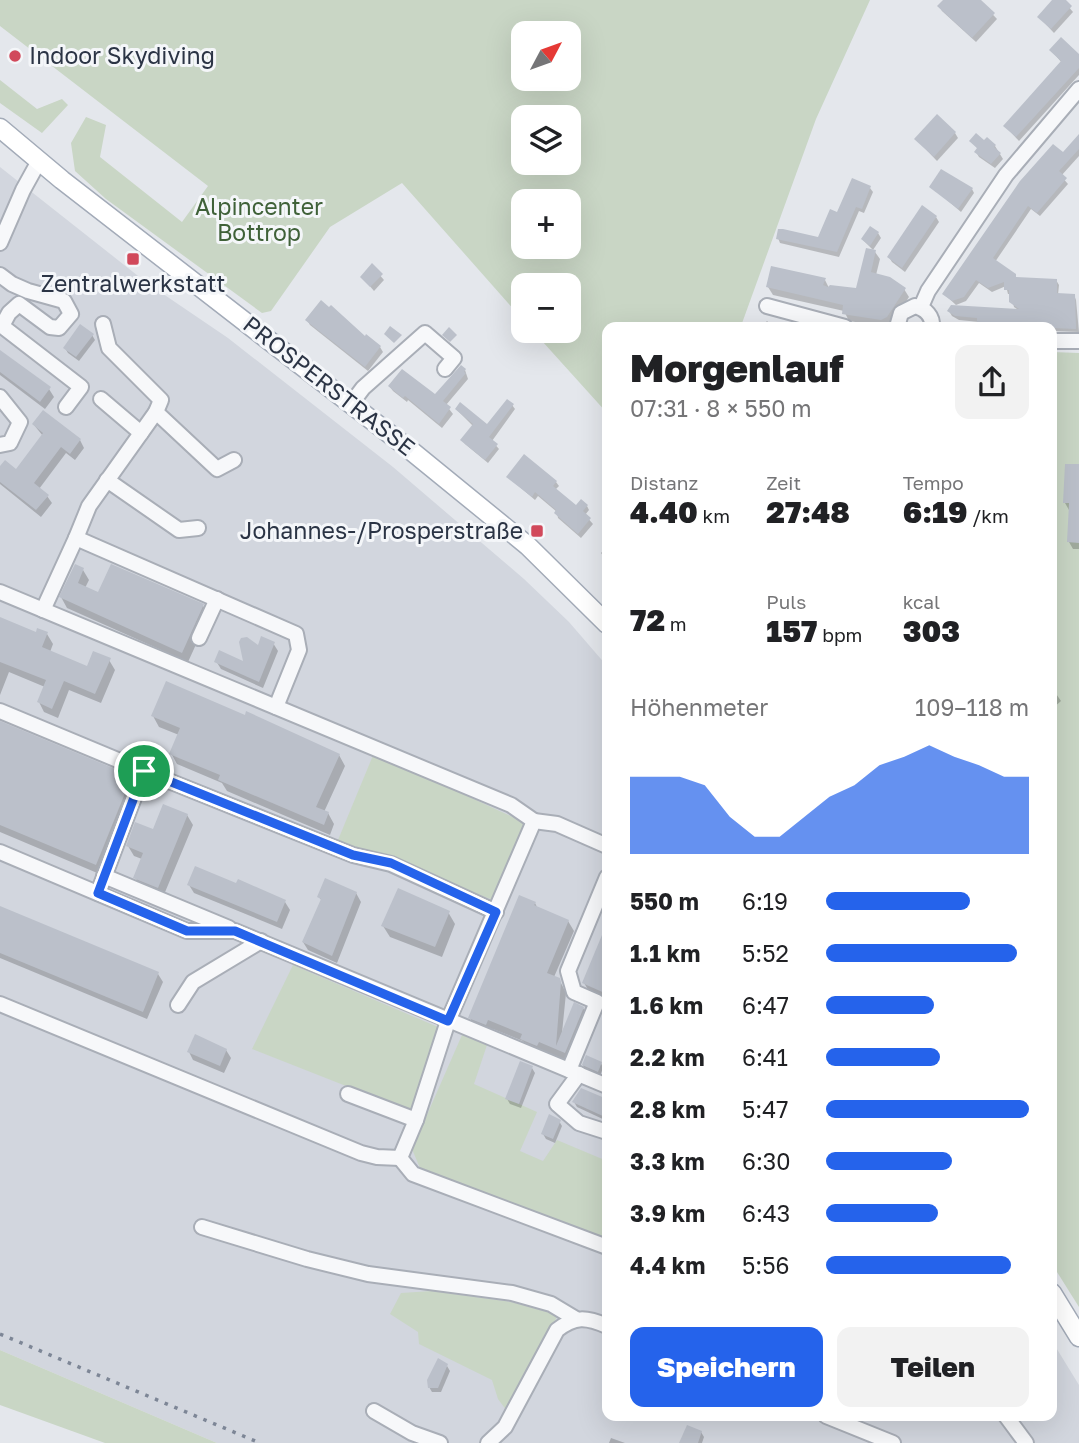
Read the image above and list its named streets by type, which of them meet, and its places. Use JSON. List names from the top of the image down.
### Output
{
  "streets": {
    "main road": ["PROSPERSTRASSE"]
  },
  "parks": ["Alpincenter Bottrop"],
  "places": {
    "other": ["Indoor Skydiving"],
    "transit": ["Zentralwerkstatt", "Johannes-/Prosperstraße"]
  },
  "north": "top right",
  "page": {
    "map_buttons": ["+", "−"],
    "heading": ["Morgenlauf", "07:31 · 8 × 550 m"],
    "stats": [
      ["Distanz", "4.40 km"],
      ["Zeit", "27:48"],
      ["Tempo", "6:19 /km"],
      ["72 m"],
      ["Puls", "157 bpm"],
      ["kcal", "303"]
    ],
    "chart": ["Höhenmeter", "109–118 m"],
    "list": [
      {
        "name": "550 m",
        "note": "6:19"
      },
      {
        "name": "1.1 km",
        "note": "5:52"
      },
      {
        "name": "1.6 km",
        "note": "6:47"
      },
      {
        "name": "2.2 km",
        "note": "6:41"
      },
      {
        "name": "2.8 km",
        "note": "5:47"
      },
      {
        "name": "3.3 km",
        "note": "6:30"
      },
      {
        "name": "3.9 km",
        "note": "6:43"
      },
      {
        "name": "4.4 km",
        "note": "5:56"
      }
    ],
    "buttons": ["Speichern", "Teilen"]
  }
}
